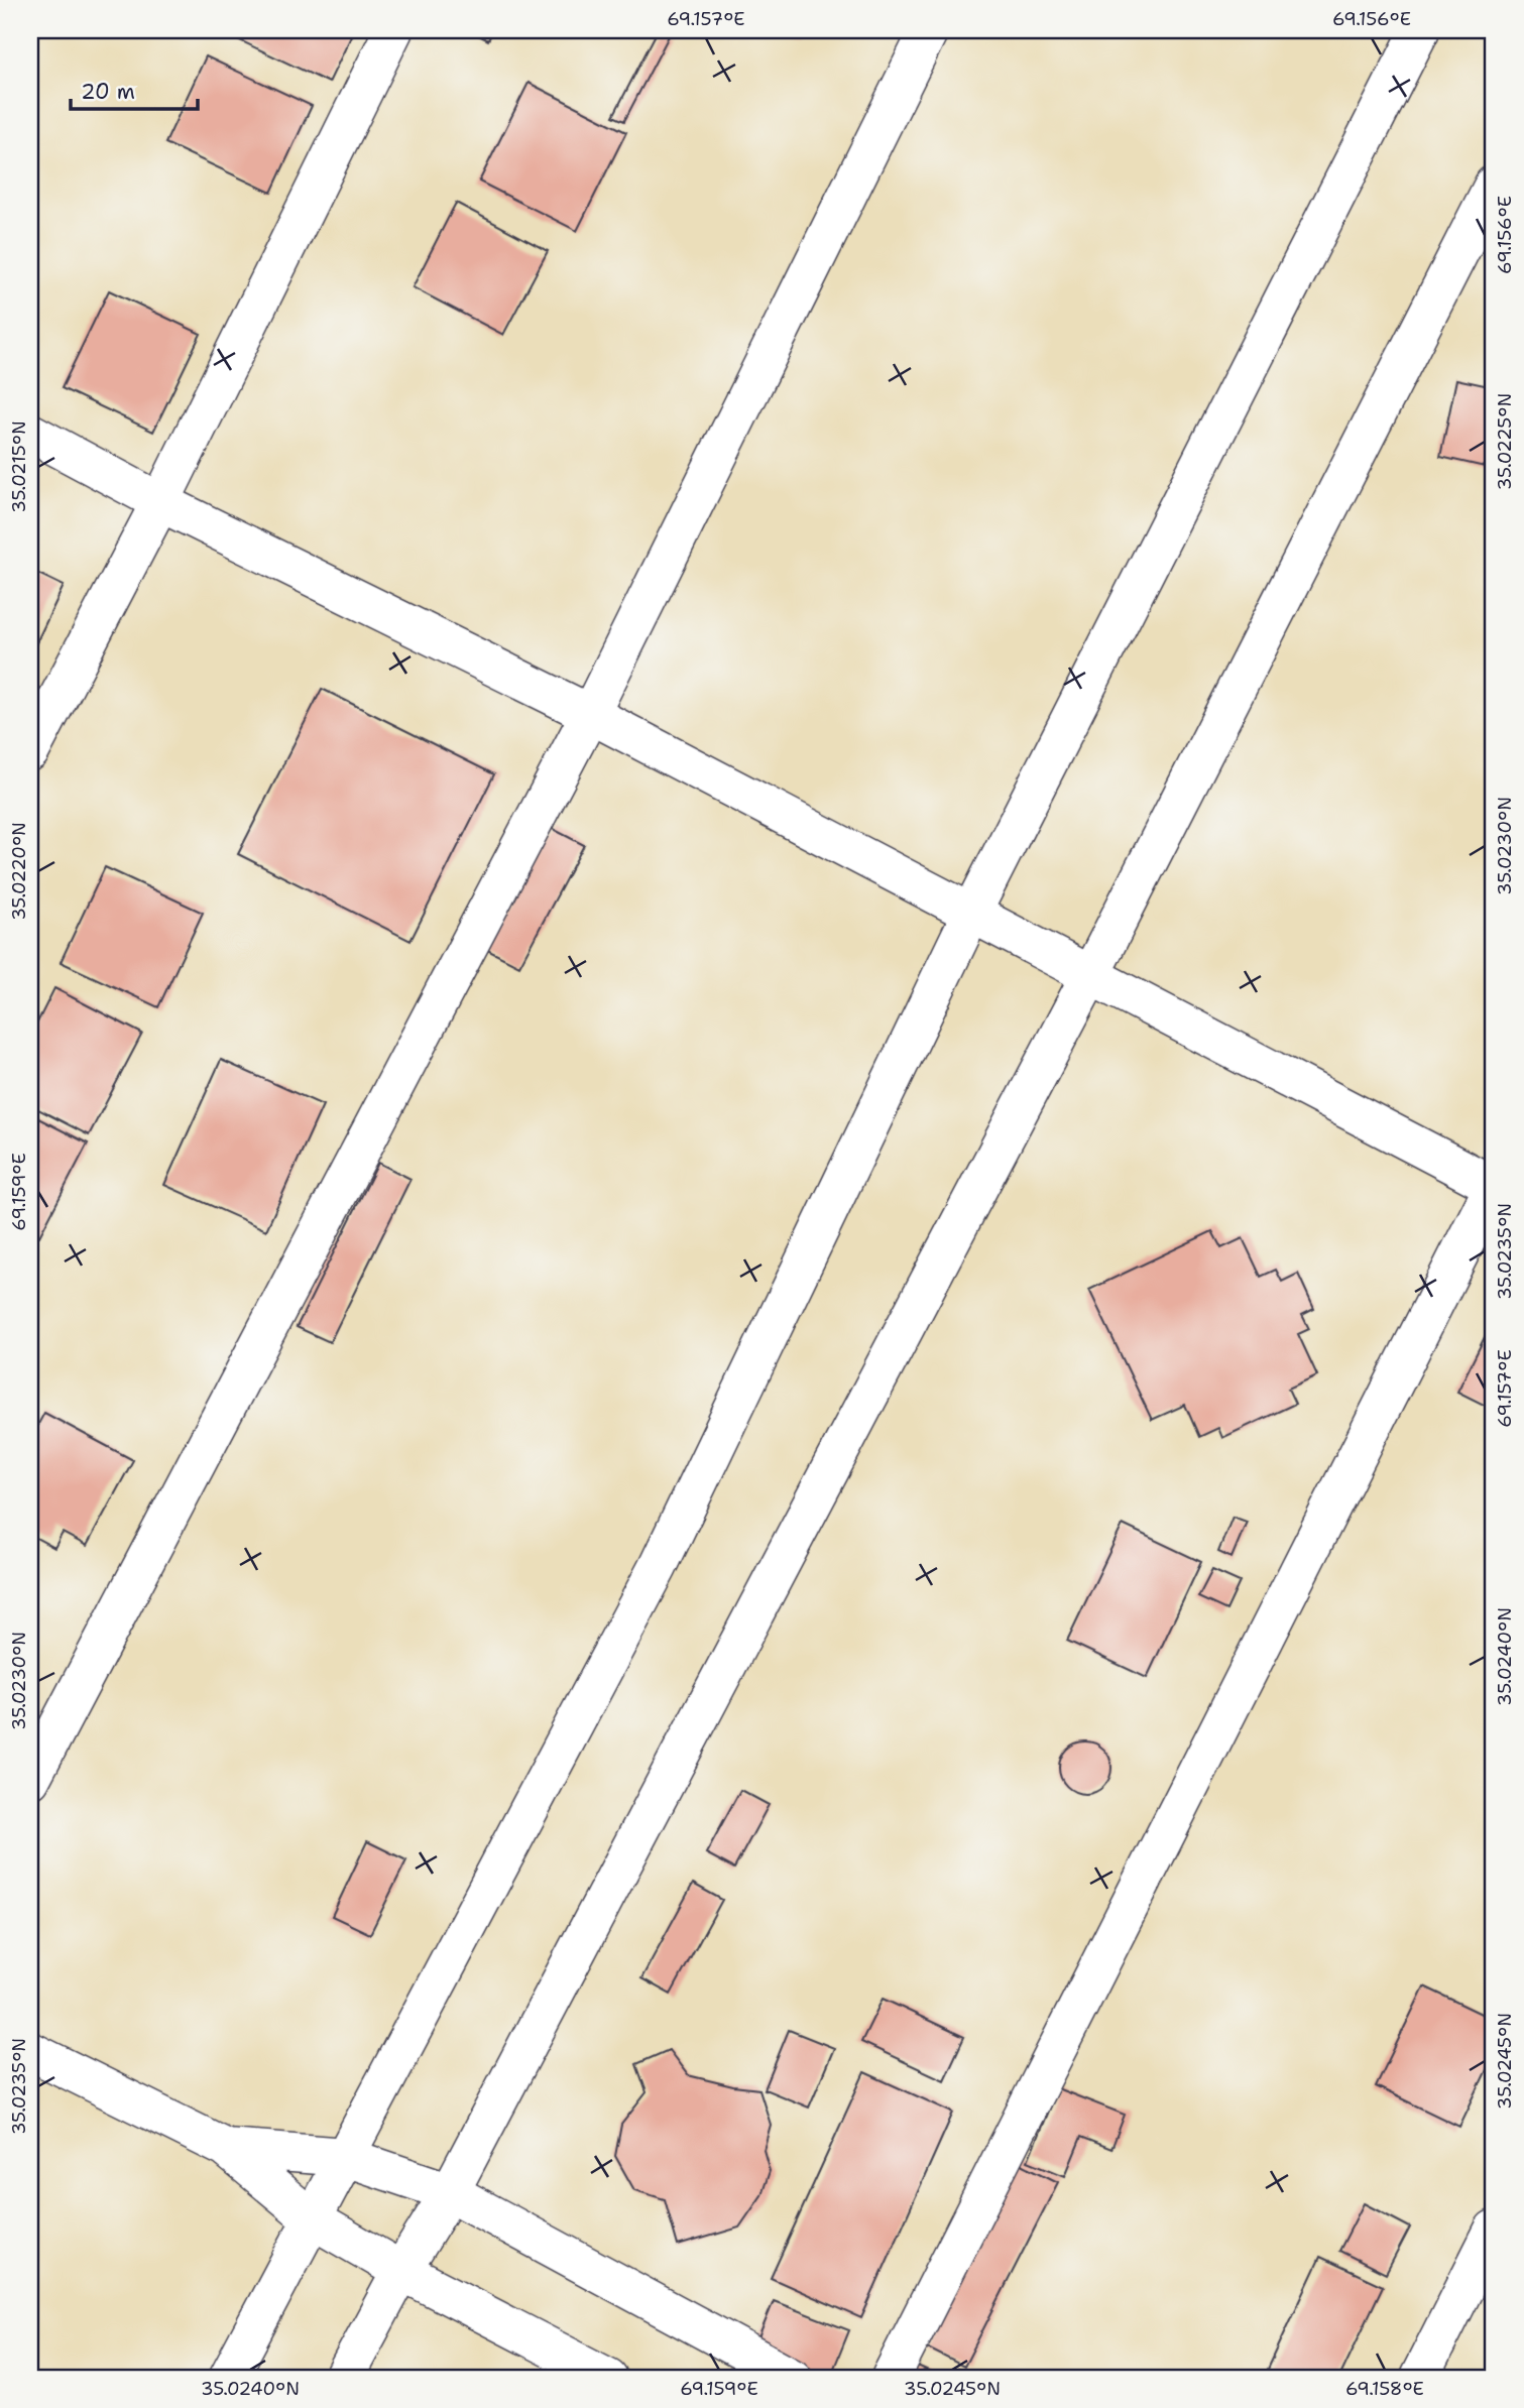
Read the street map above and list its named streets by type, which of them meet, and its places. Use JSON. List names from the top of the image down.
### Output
{
  "scale_bar": "20 m",
  "coordinates": [
    "69.157°E",
    "69.156°E",
    "35.0225°N",
    "35.0215°N",
    "35.0230°N",
    "35.0220°N",
    "69.159°E",
    "35.0235°N",
    "35.0240°N",
    "35.0245°N",
    "69.158°E"
  ]
}
